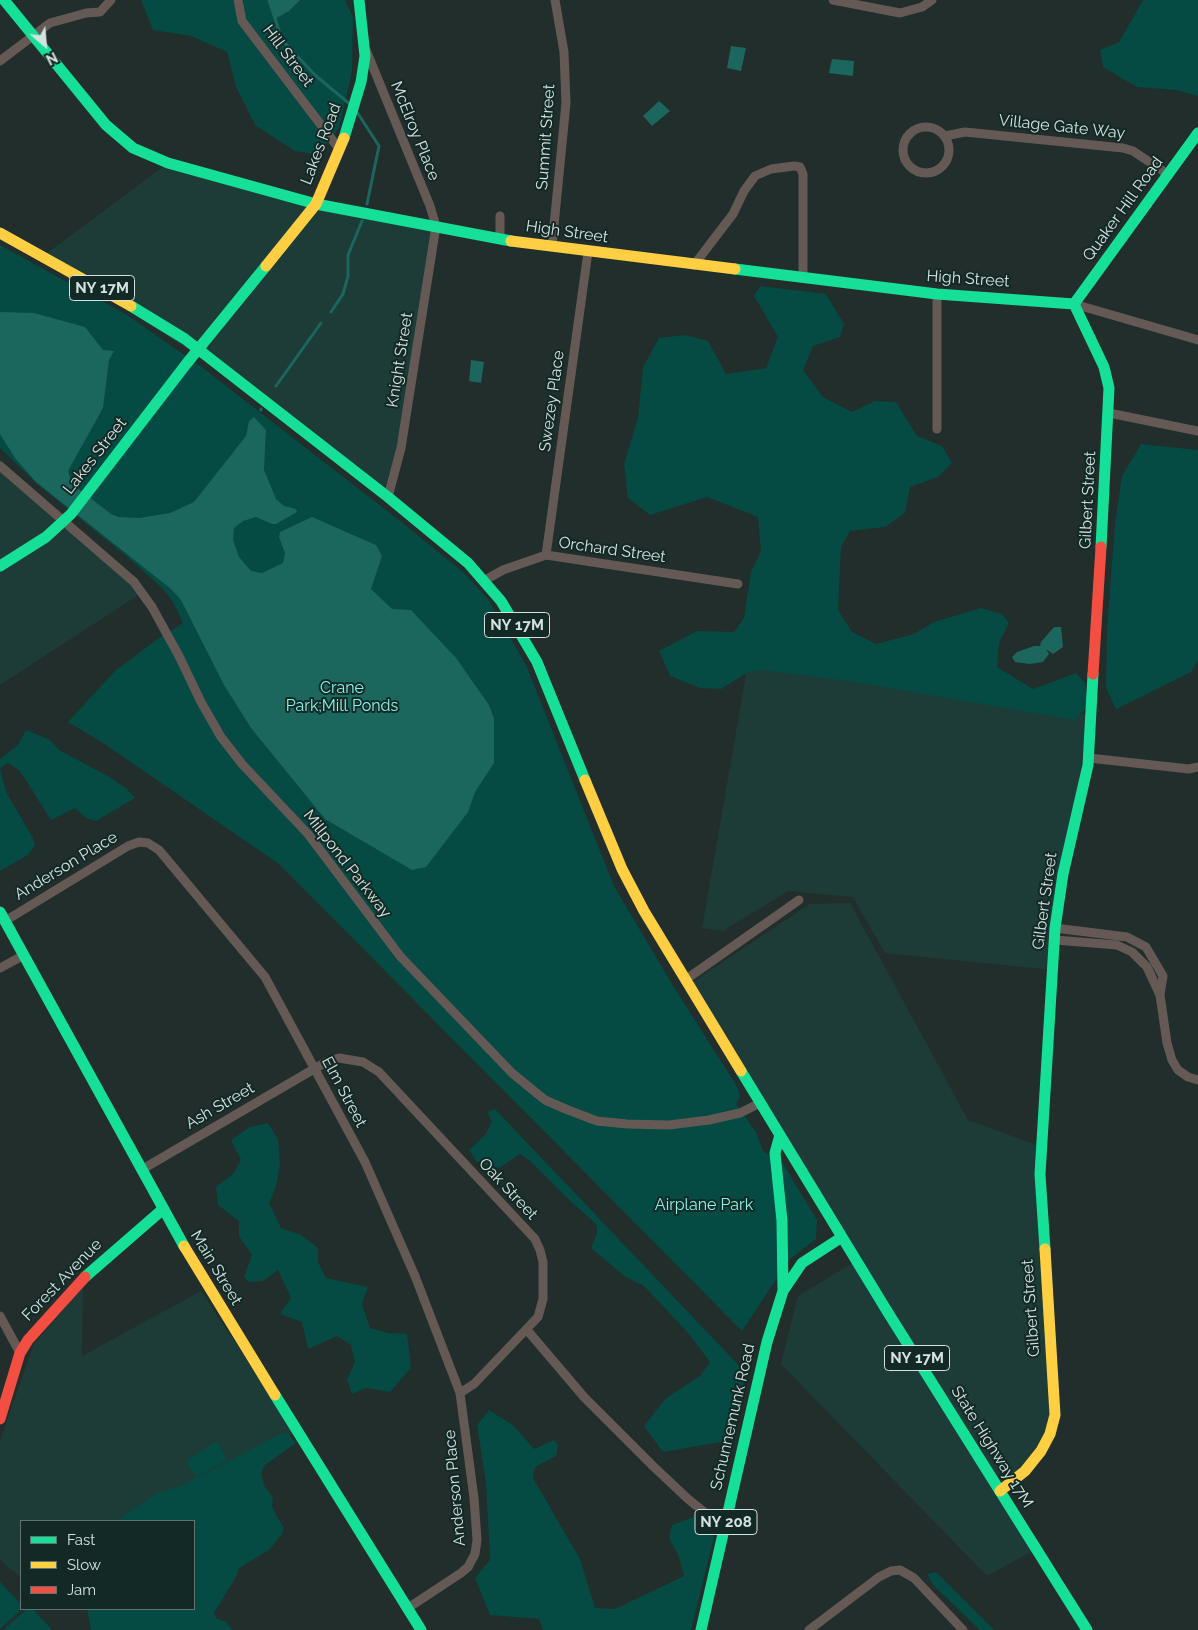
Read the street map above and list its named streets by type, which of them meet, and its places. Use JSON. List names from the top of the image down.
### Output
{
  "streets": {
    "street": [
      "Hill Street",
      "Village Gate Way",
      "McElroy Place",
      "Summit Street",
      "Lakes Road",
      "Quaker Hill Road",
      "High Street",
      "NY 17M",
      "Knight Street",
      "Swezey Place",
      "Lakes Street",
      "Gilbert Street",
      "Orchard Street",
      "Millpond Parkway",
      "Anderson Place",
      "Elm Street",
      "Ash Street",
      "Oak Street",
      "Main Street",
      "Forest Avenue",
      "Schunnemunk Road",
      "State Highway 17M",
      "NY 208"
    ]
  },
  "crossings": [
    ["Hill Street", "Lakes Road"],
    ["Village Gate Way", "Quaker Hill Road"],
    ["McElroy Place", "Lakes Road"],
    ["McElroy Place", "High Street"],
    ["McElroy Place", "Knight Street"],
    ["Summit Street", "High Street"],
    ["Lakes Road", "High Street"],
    ["Lakes Road", "NY 17M"],
    ["Lakes Road", "Lakes Street"],
    ["Quaker Hill Road", "High Street"],
    ["Quaker Hill Road", "Gilbert Street"],
    ["High Street", "Knight Street"],
    ["High Street", "Swezey Place"],
    ["High Street", "Gilbert Street"],
    ["NY 17M", "Knight Street"],
    ["NY 17M", "Lakes Street"],
    ["NY 17M", "Orchard Street"],
    ["NY 17M", "Millpond Parkway"],
    ["NY 17M", "State Highway 17M"],
    ["Swezey Place", "Orchard Street"],
    ["Lakes Street", "Millpond Parkway"],
    ["Gilbert Street", "State Highway 17M"],
    ["Millpond Parkway", "State Highway 17M"],
    ["Anderson Place", "Elm Street"],
    ["Anderson Place", "Oak Street"],
    ["Anderson Place", "Main Street"],
    ["Elm Street", "Ash Street"],
    ["Elm Street", "Oak Street"],
    ["Ash Street", "Oak Street"],
    ["Ash Street", "Main Street"],
    ["Main Street", "Forest Avenue"],
    ["Schunnemunk Road", "State Highway 17M"]
  ],
  "parks": ["Crane Park;Mill Ponds", "Airplane Park"],
  "legend": ["Fast", "Slow", "Jam"],
  "north": "bottom right"
}
